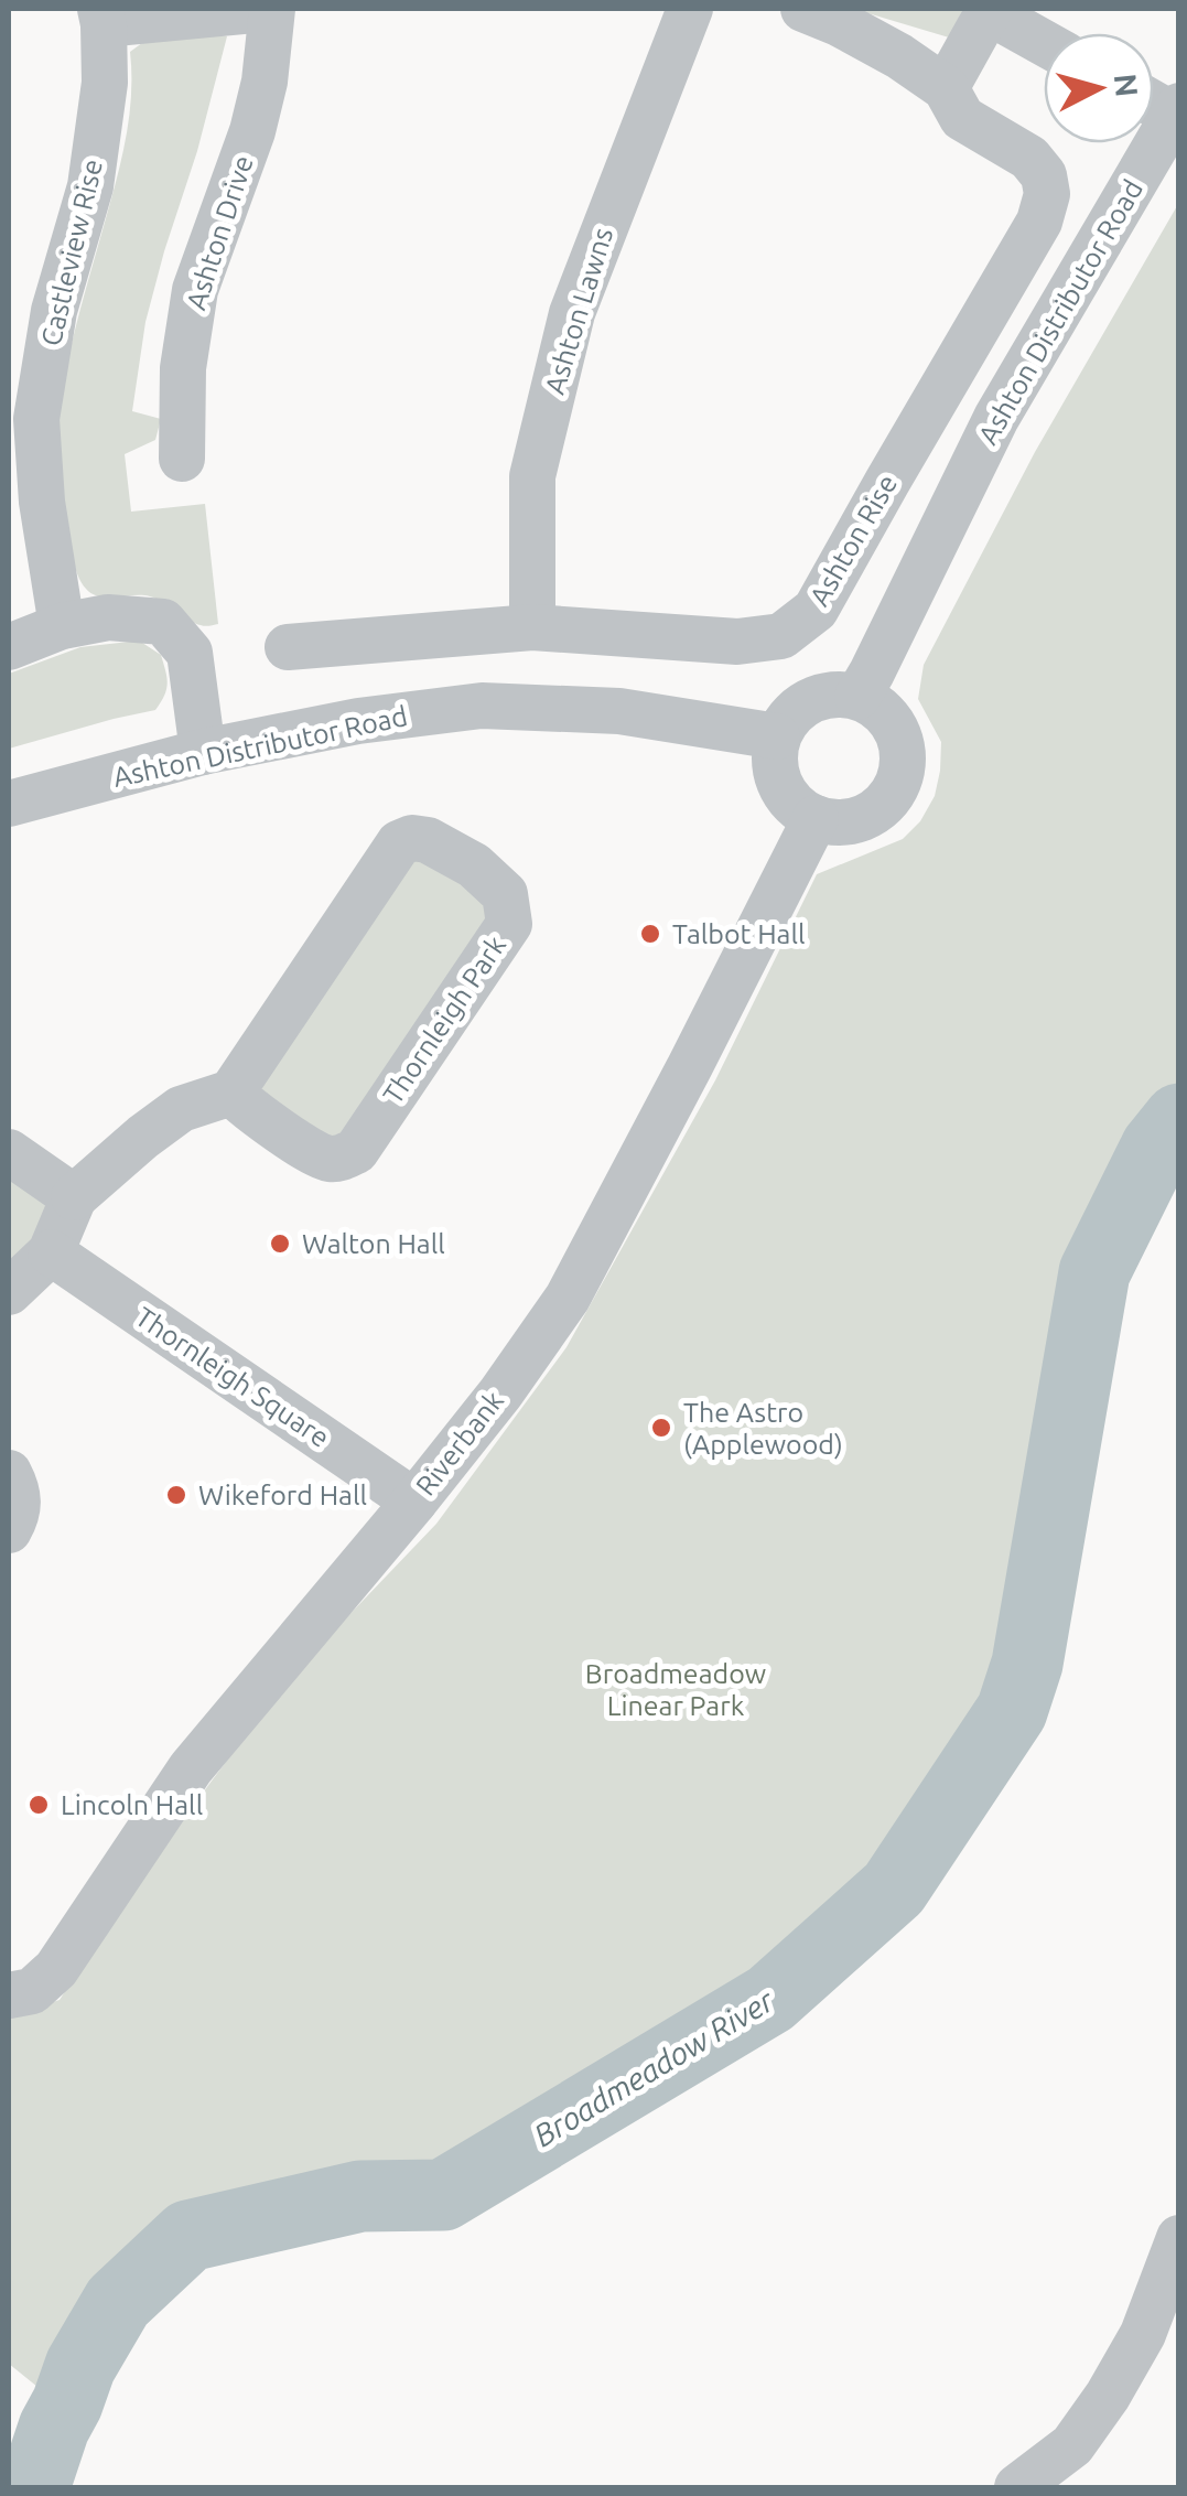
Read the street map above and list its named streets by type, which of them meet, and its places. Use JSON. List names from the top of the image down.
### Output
{
  "streets": {
    "street": [
      "Ashton Drive",
      "Castleview Rise",
      "Ashton Lawns",
      "Ashton Distributor Road",
      "Ashton Rise",
      "Thornleigh Park",
      "Thornleigh Square",
      "Riverbank"
    ]
  },
  "crossings": [
    ["Ashton Lawns", "Ashton Rise"],
    ["Ashton Distributor Road", "Riverbank"],
    ["Thornleigh Square", "Riverbank"]
  ],
  "water": ["Broadmeadow River"],
  "parks": ["Broadmeadow Linear Park"],
  "places": [
    "Talbot Hall",
    "Walton Hall",
    "The Astro (Applewood)",
    "Wikeford Hall",
    "Lincoln Hall"
  ],
  "north": "right"
}
